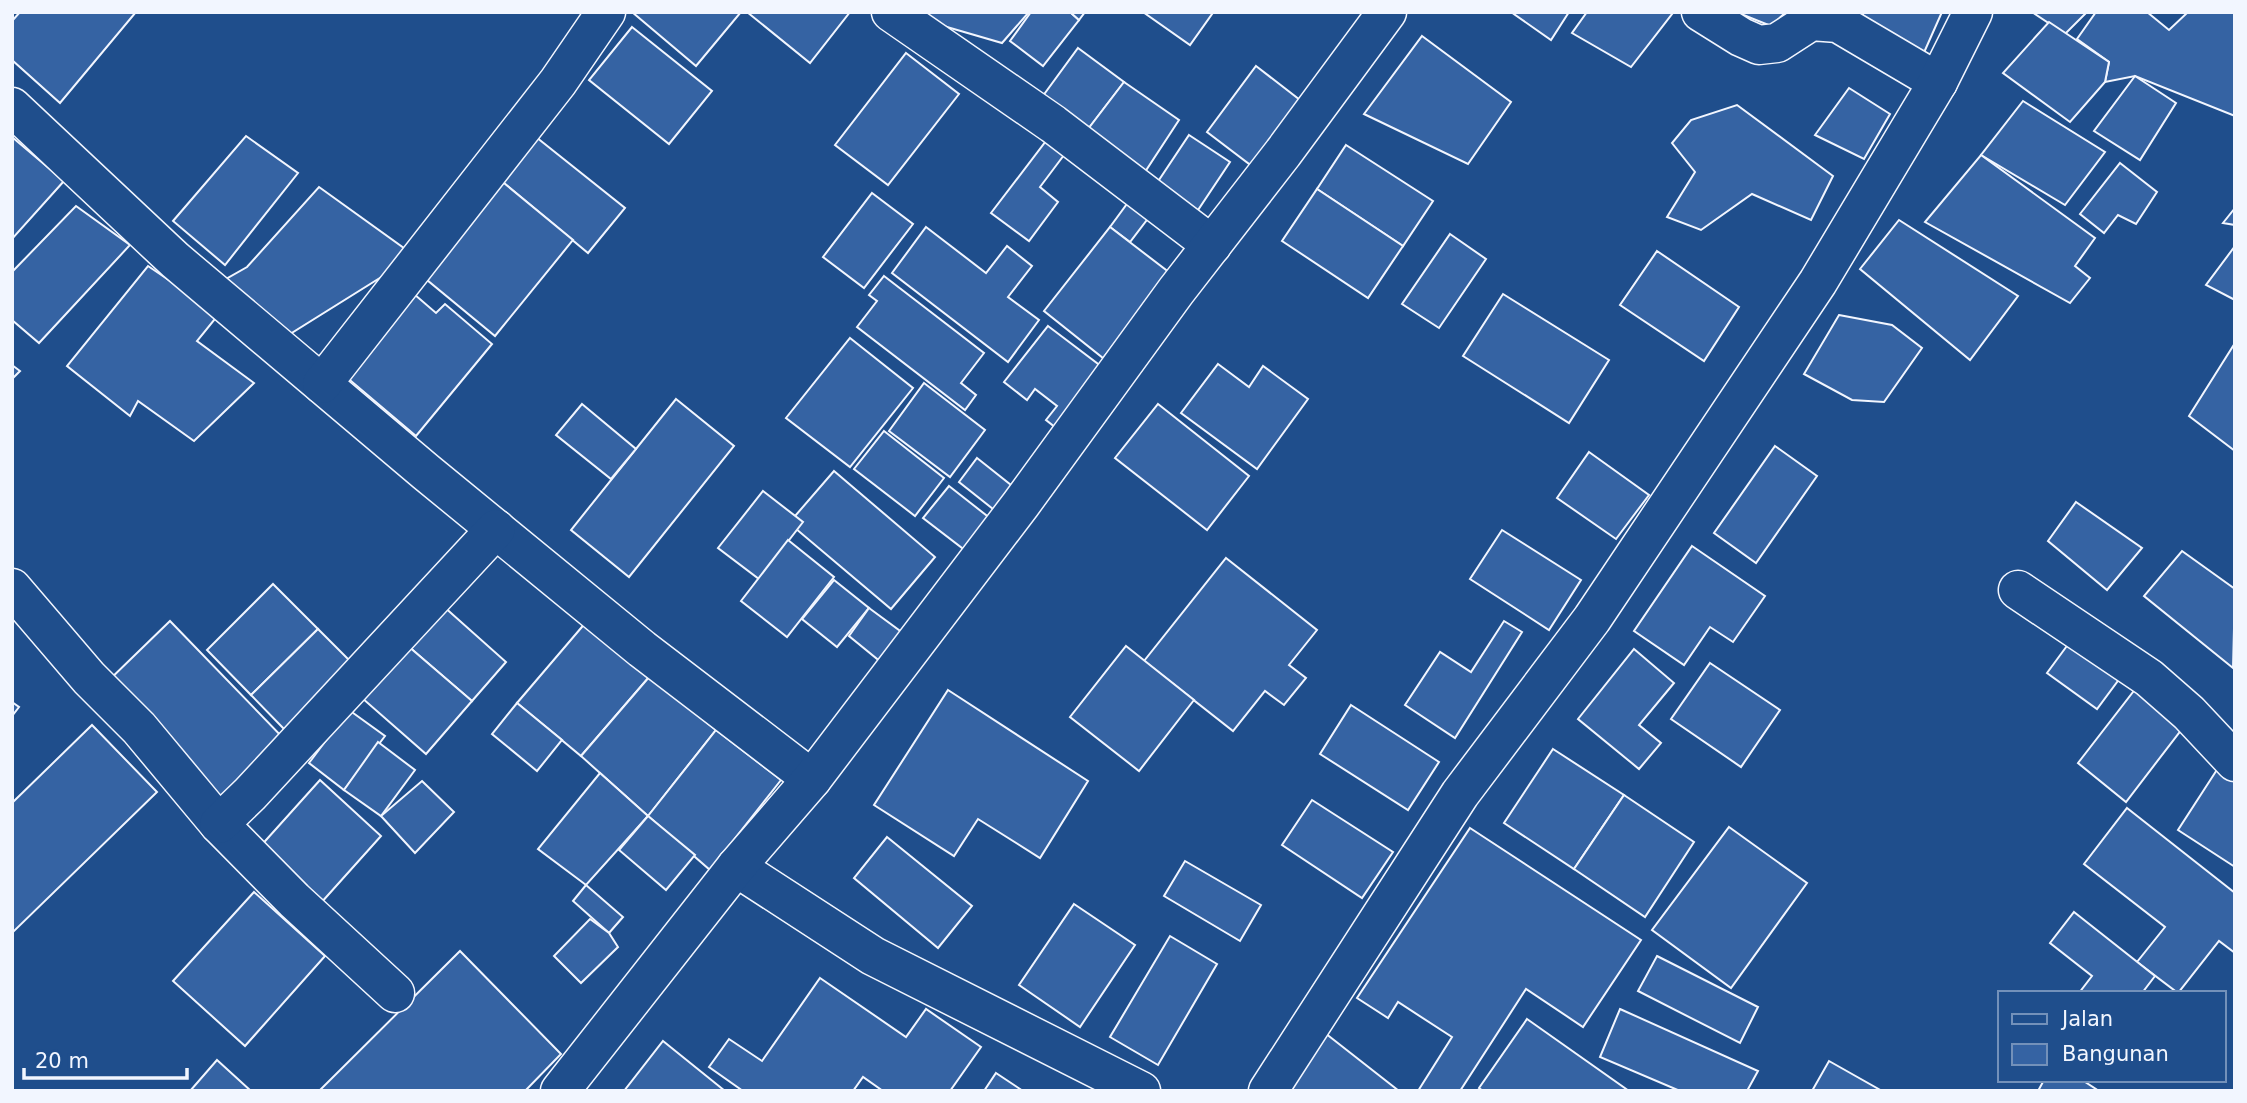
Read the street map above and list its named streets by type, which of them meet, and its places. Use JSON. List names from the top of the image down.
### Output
{
  "legend": ["Jalan", "Bangunan"],
  "scale_bar": "20 m"
}
